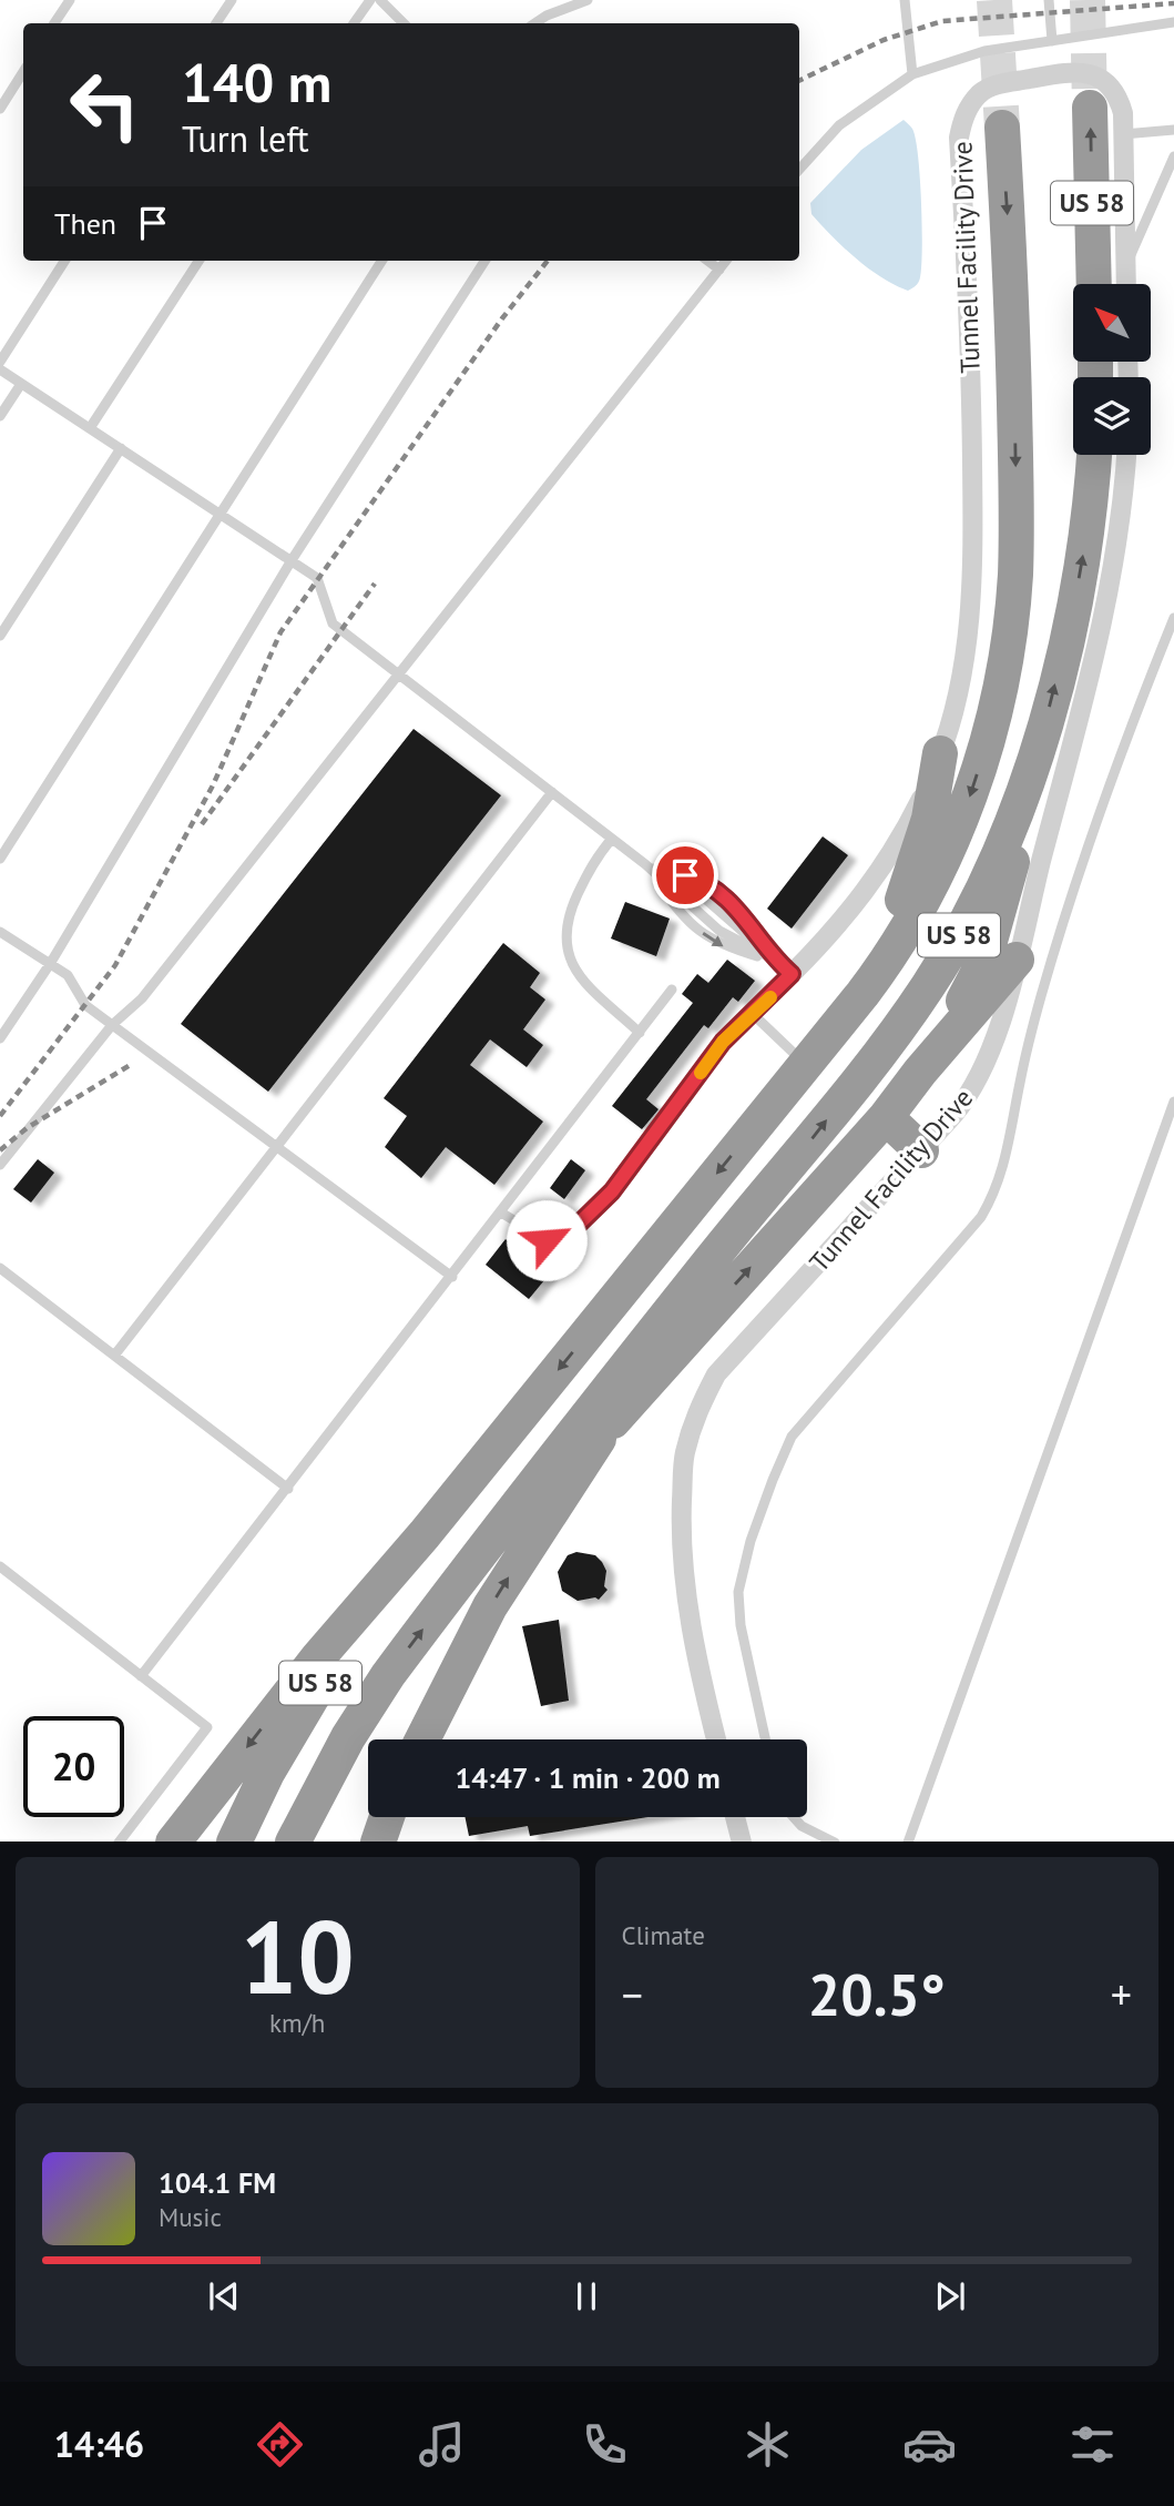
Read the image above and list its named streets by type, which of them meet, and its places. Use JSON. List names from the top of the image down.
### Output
{
  "streets": {
    "highway": ["US 58"],
    "street": ["Tunnel Facility Drive"]
  },
  "north": "top left",
  "page": {
    "turn": ["140 m", "Turn left"],
    "then": "Then",
    "limit": "20",
    "trip": "14:47 · 1 min · 200 m",
    "tile": [
      ["10", "km/h"],
      "Climate"
    ],
    "heat": ["−", "20.5°", "+"],
    "song": ["104.1 FM", "Music"],
    "tabs": "14:46"
  }
}
